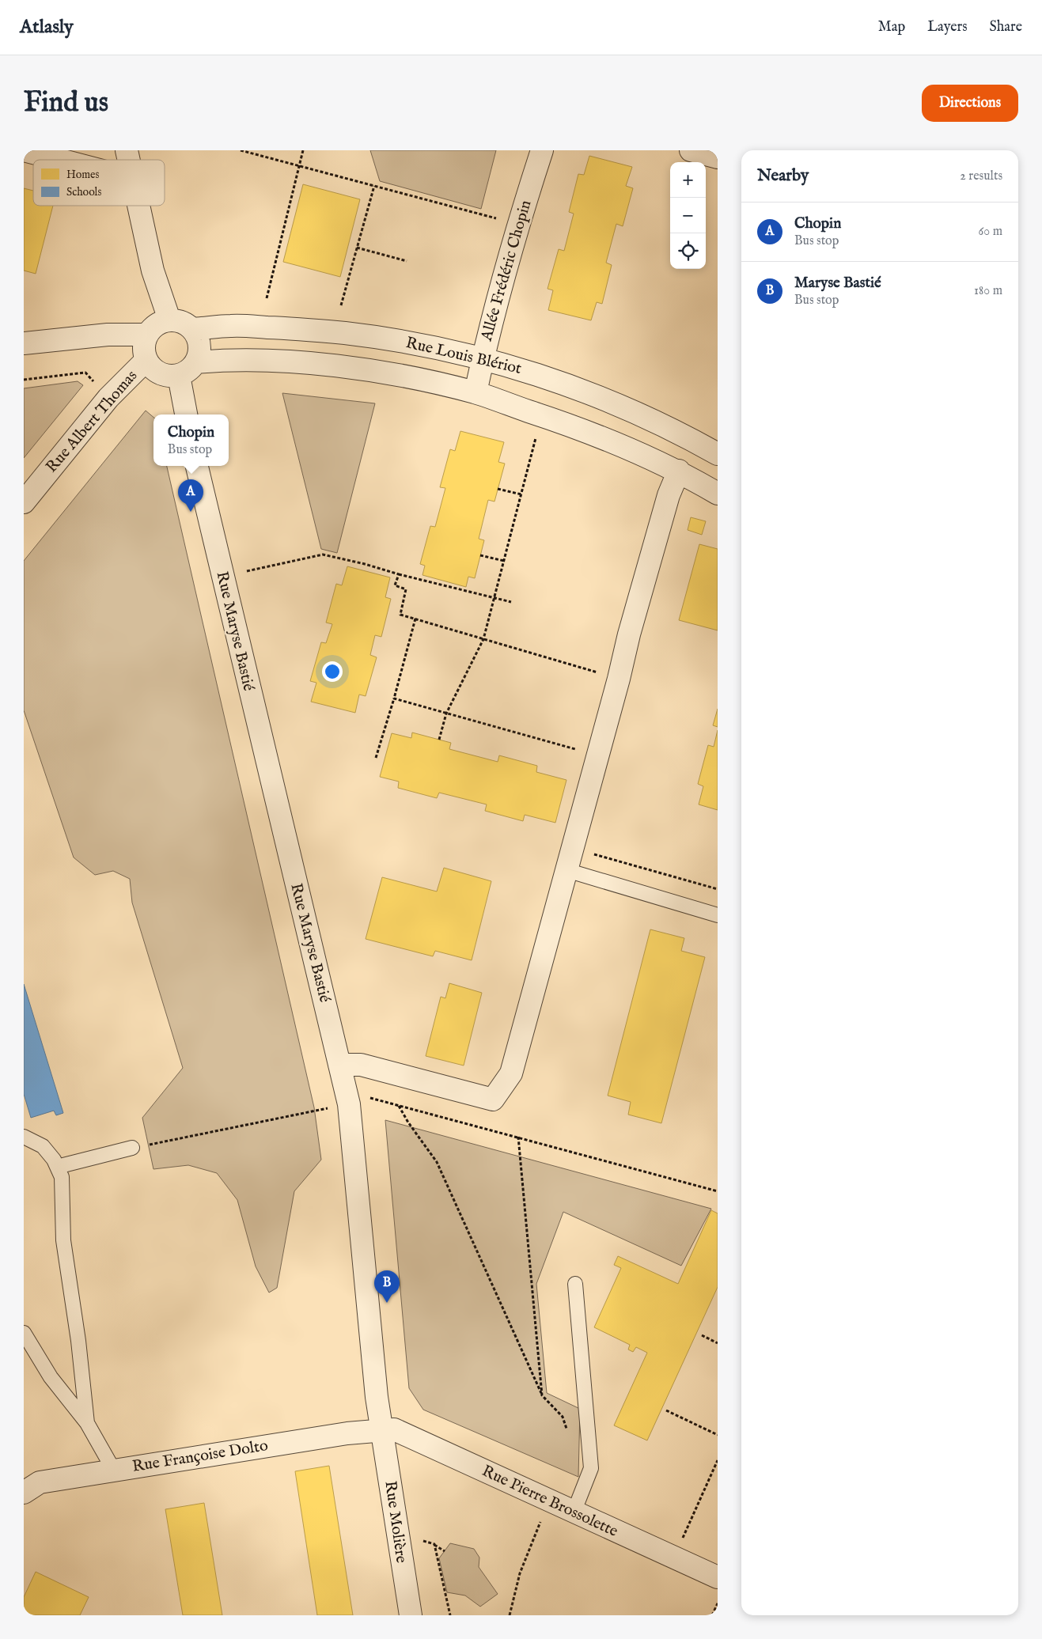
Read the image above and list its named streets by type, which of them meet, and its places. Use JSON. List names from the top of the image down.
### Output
{
  "streets": {
    "street": [
      "Allée Frédéric Chopin",
      "Rue Louis Blériot",
      "Rue Albert Thomas",
      "Rue Maryse Bastié",
      "Rue Françoise Dolto",
      "Rue Pierre Brossolette",
      "Rue Molière"
    ]
  },
  "crossings": [
    ["Allée Frédéric Chopin", "Rue Louis Blériot"],
    ["Rue Louis Blériot", "Rue Albert Thomas"],
    ["Rue Maryse Bastié", "Rue Françoise Dolto"],
    ["Rue Maryse Bastié", "Rue Pierre Brossolette"],
    ["Rue Maryse Bastié", "Rue Molière"],
    ["Rue Françoise Dolto", "Rue Pierre Brossolette"],
    ["Rue Françoise Dolto", "Rue Molière"],
    ["Rue Pierre Brossolette", "Rue Molière"]
  ],
  "legend": ["Homes", "Schools"],
  "page": {
    "header": "Atlasly",
    "nav": ["Map", "Layers", "Share"],
    "buttons": "Directions",
    "title": "Find us",
    "heading": ["Nearby", "2 results"],
    "map_buttons": ["+", "−"],
    "list": [
      {
        "mark": "A",
        "name": "Chopin",
        "note": "Bus stop",
        "value": "60 m"
      },
      {
        "mark": "B",
        "name": "Maryse Bastié",
        "note": "Bus stop",
        "value": "180 m"
      }
    ],
    "popup": ["Chopin", "Bus stop"],
    "pins": ["A", "B"]
  }
}
